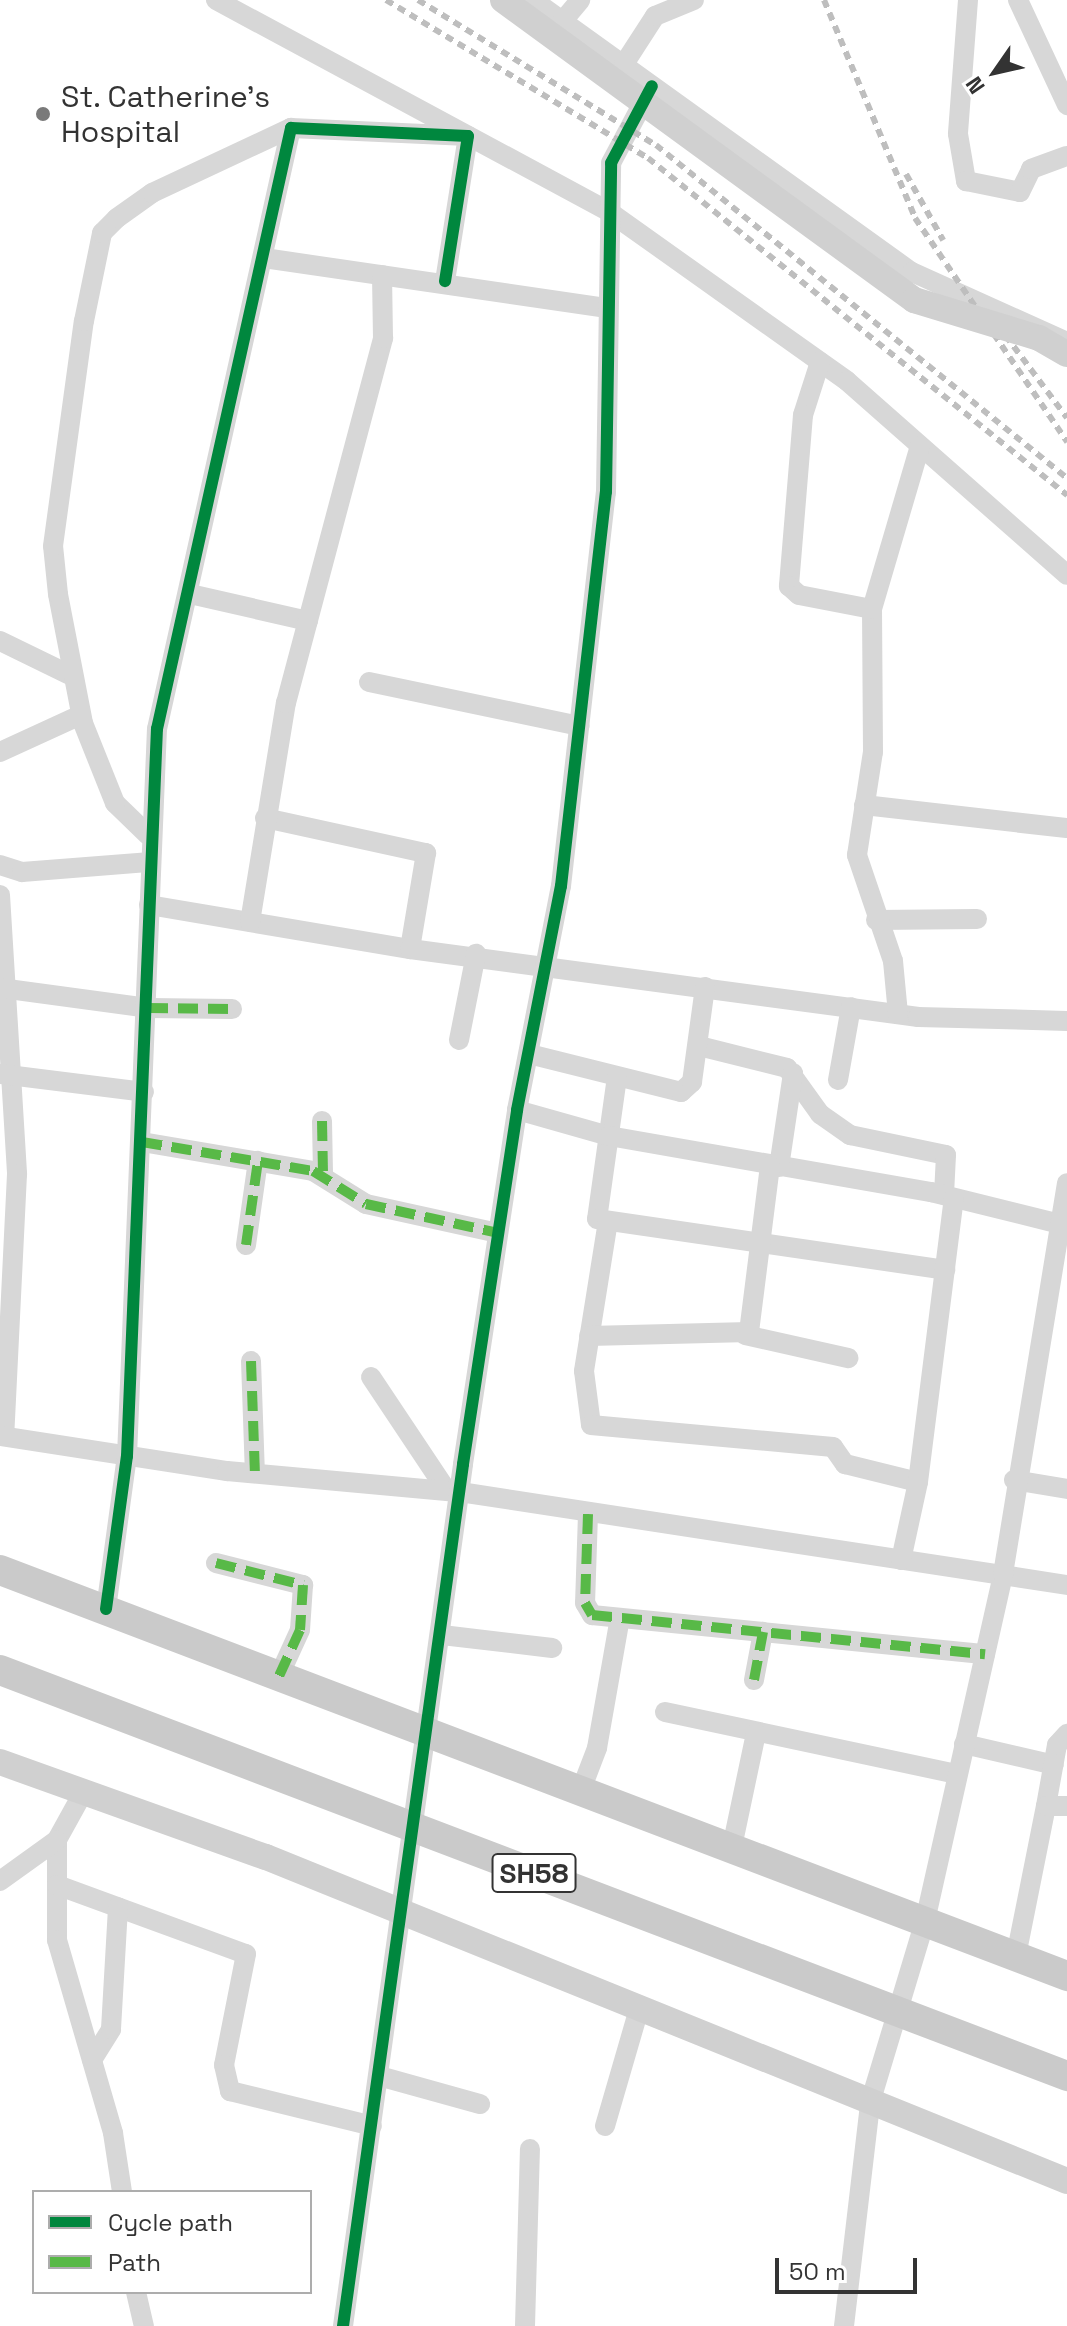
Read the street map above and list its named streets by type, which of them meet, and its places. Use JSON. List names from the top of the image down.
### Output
{
  "streets": {
    "main road": ["SH58"]
  },
  "places": ["St. Catherine's Hospital"],
  "legend": ["Cycle path", "Path"],
  "scale_bar": "50 m",
  "north": "bottom left"
}
